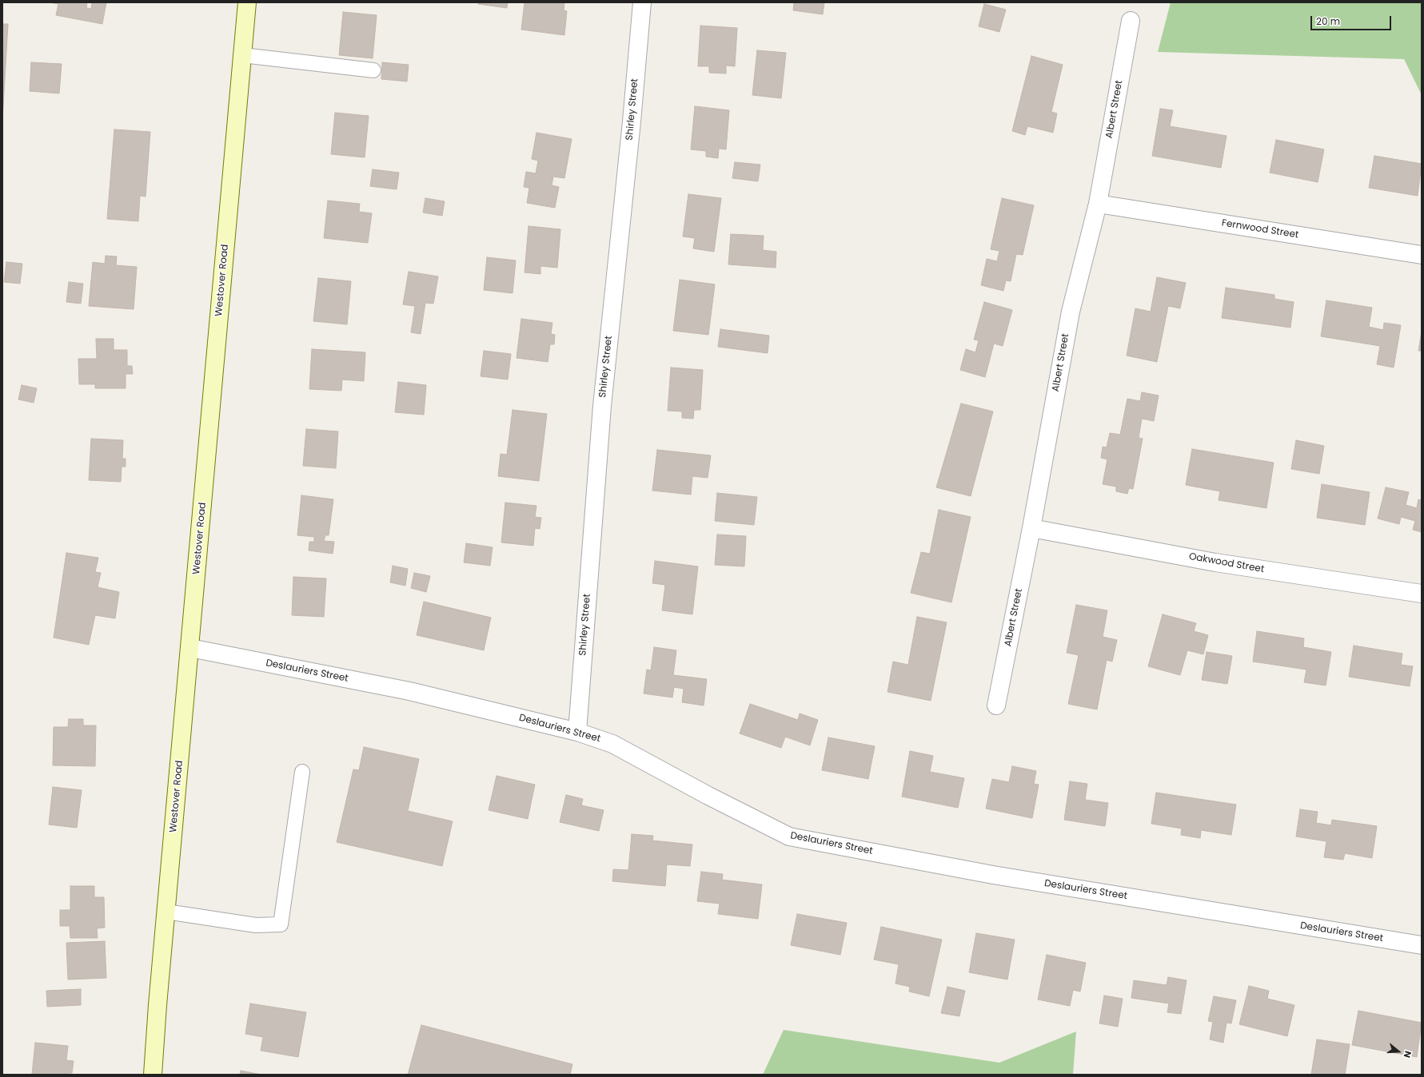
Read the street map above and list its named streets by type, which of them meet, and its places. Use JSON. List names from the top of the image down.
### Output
{
  "streets": {
    "street": [
      "Shirley Street",
      "Albert Street",
      "Fernwood Street",
      "Westover Road",
      "Oakwood Street",
      "Deslauriers Street"
    ]
  },
  "crossings": [
    ["Shirley Street", "Deslauriers Street"],
    ["Albert Street", "Fernwood Street"],
    ["Albert Street", "Oakwood Street"],
    ["Westover Road", "Deslauriers Street"]
  ],
  "scale_bar": "20 m",
  "north": "right"
}
